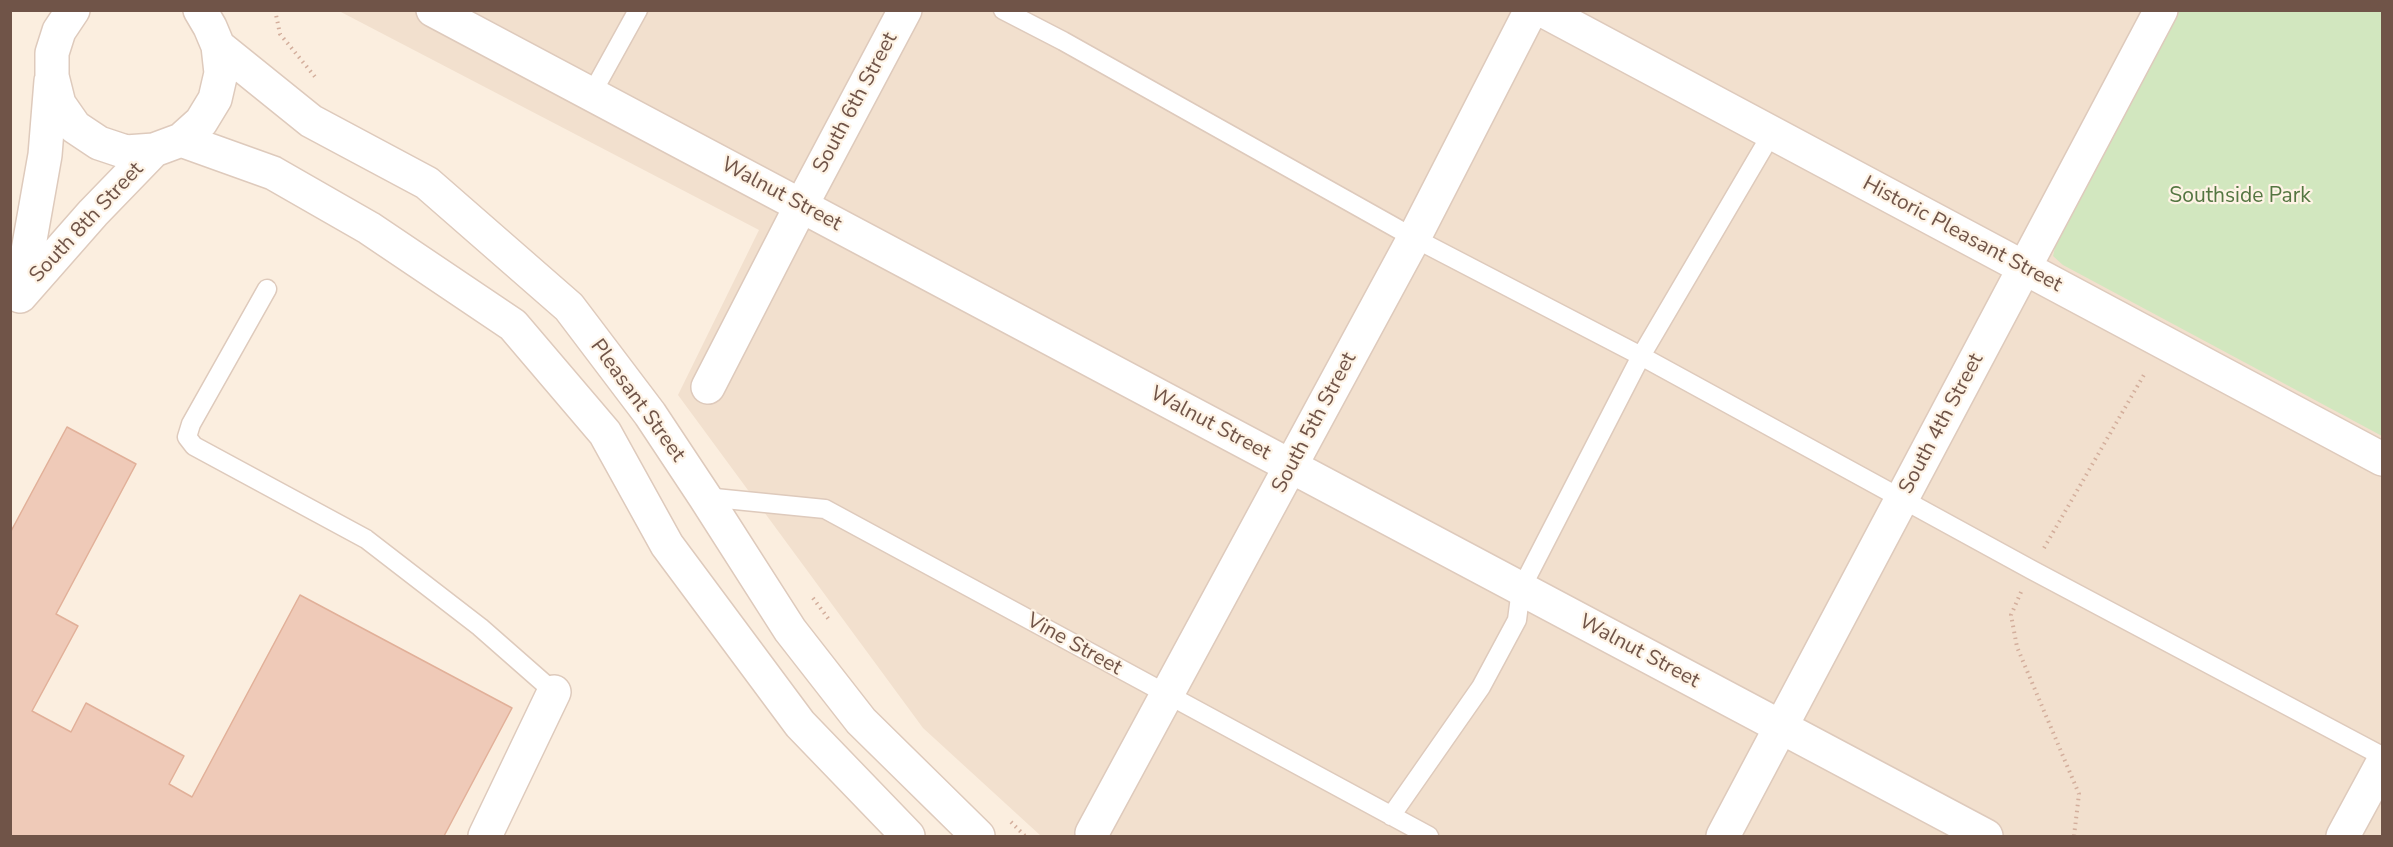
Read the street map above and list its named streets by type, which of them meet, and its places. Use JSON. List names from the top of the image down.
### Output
{
  "streets": {
    "street": [
      "South 6th Street",
      "Walnut Street",
      "South 8th Street",
      "Historic Pleasant Street",
      "Pleasant Street",
      "South 5th Street",
      "South 4th Street"
    ],
    "lane": ["Vine Street"]
  },
  "crossings": [
    ["South 6th Street", "Walnut Street"],
    ["Walnut Street", "South 5th Street"],
    ["Walnut Street", "South 4th Street"],
    ["South 8th Street", "Pleasant Street"],
    ["Historic Pleasant Street", "South 4th Street"],
    ["Pleasant Street", "Vine Street"],
    ["South 5th Street", "Vine Street"]
  ],
  "parks": ["Southside Park"]
}
